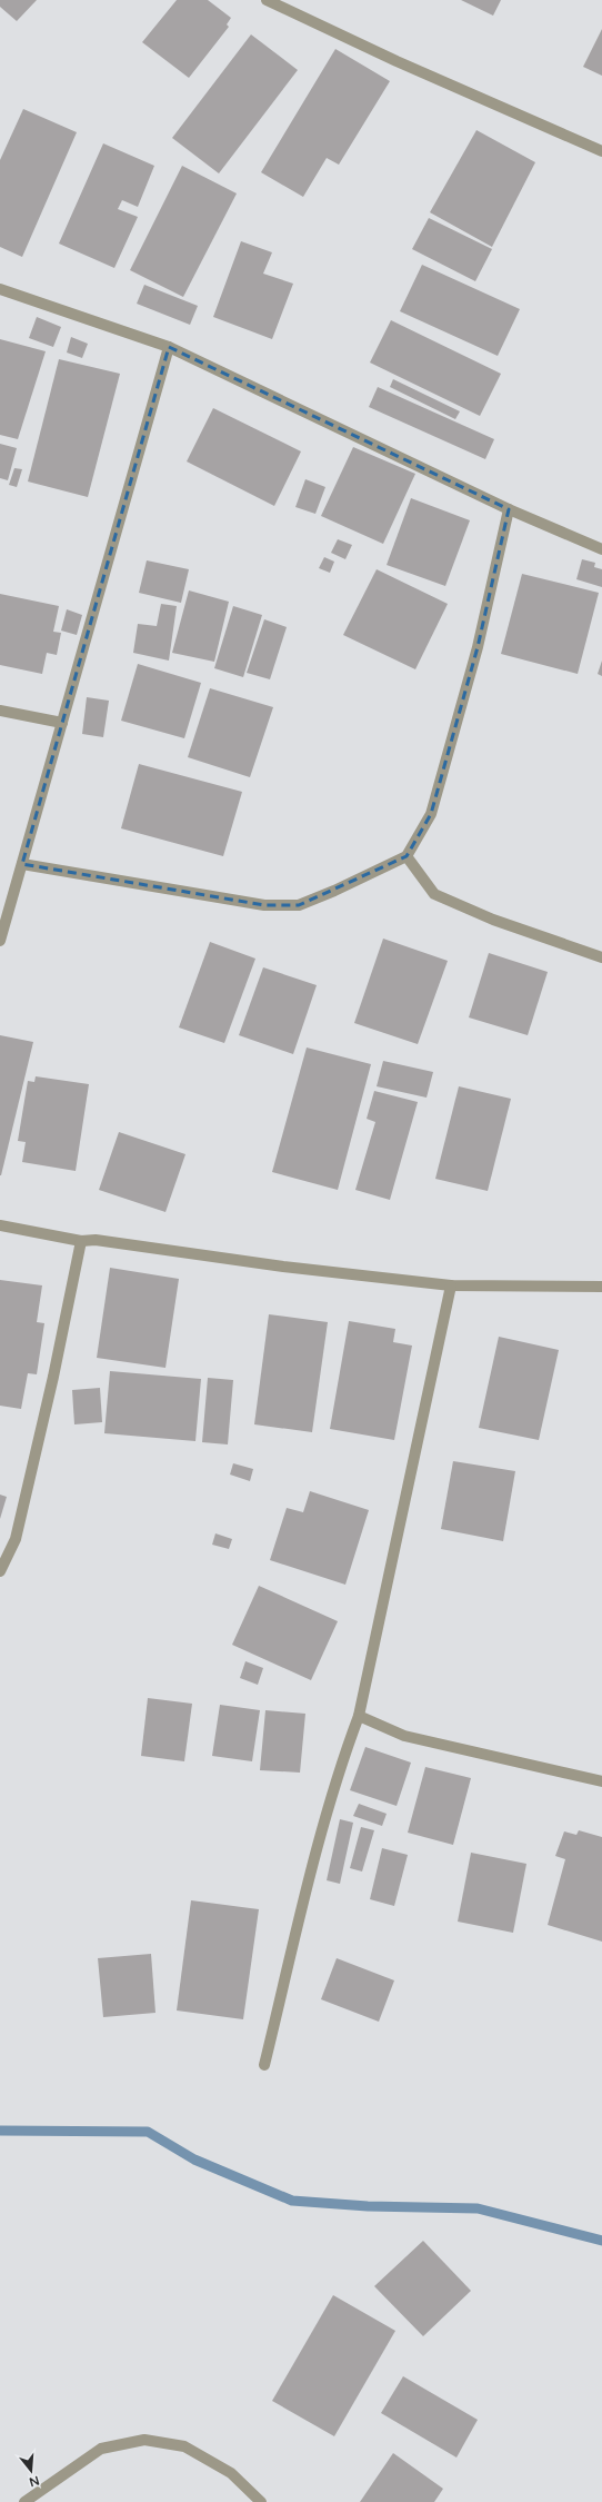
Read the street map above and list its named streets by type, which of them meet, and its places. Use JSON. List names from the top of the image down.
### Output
{
  "north": "bottom"
}
